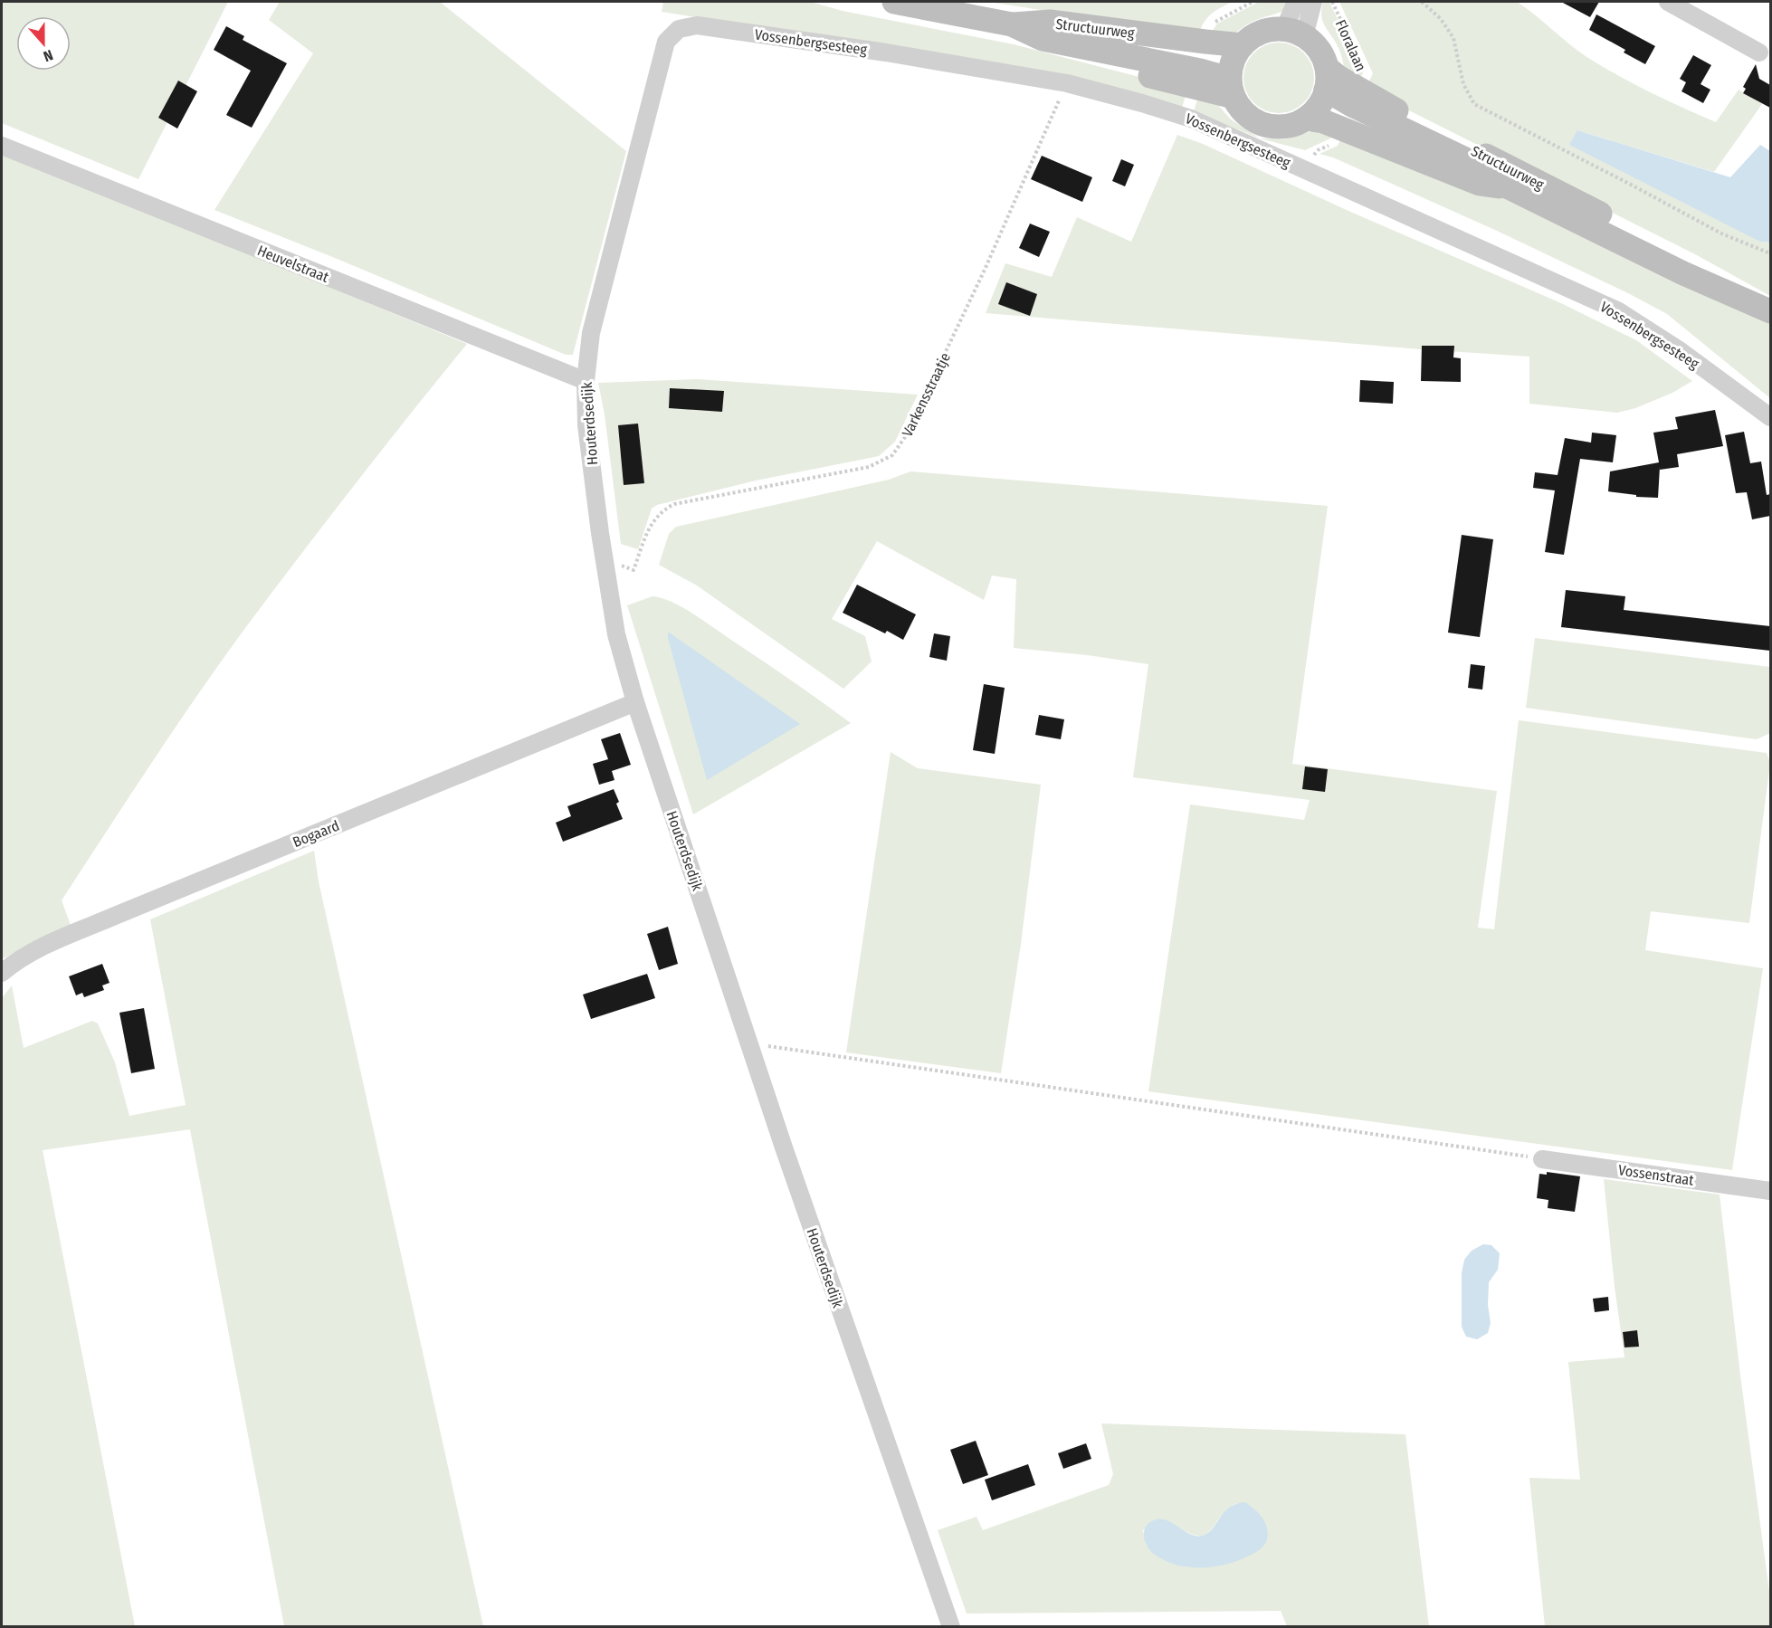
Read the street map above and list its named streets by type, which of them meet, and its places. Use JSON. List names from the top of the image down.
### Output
{
  "streets": {
    "main road": ["Structuurweg"],
    "street": [
      "Vossenbergsesteeg",
      "Heuvelstraat",
      "Houterdsedijk",
      "Bogaard",
      "Vossenstraat"
    ],
    "path": ["Floralaan", "Varkensstraatje"]
  },
  "crossings": [
    ["Structuurweg", "Floralaan"],
    ["Vossenbergsesteeg", "Varkensstraatje"],
    ["Vossenbergsesteeg", "Houterdsedijk"],
    ["Heuvelstraat", "Houterdsedijk"],
    ["Varkensstraatje", "Houterdsedijk"],
    ["Houterdsedijk", "Bogaard"]
  ],
  "north": "bottom"
}
